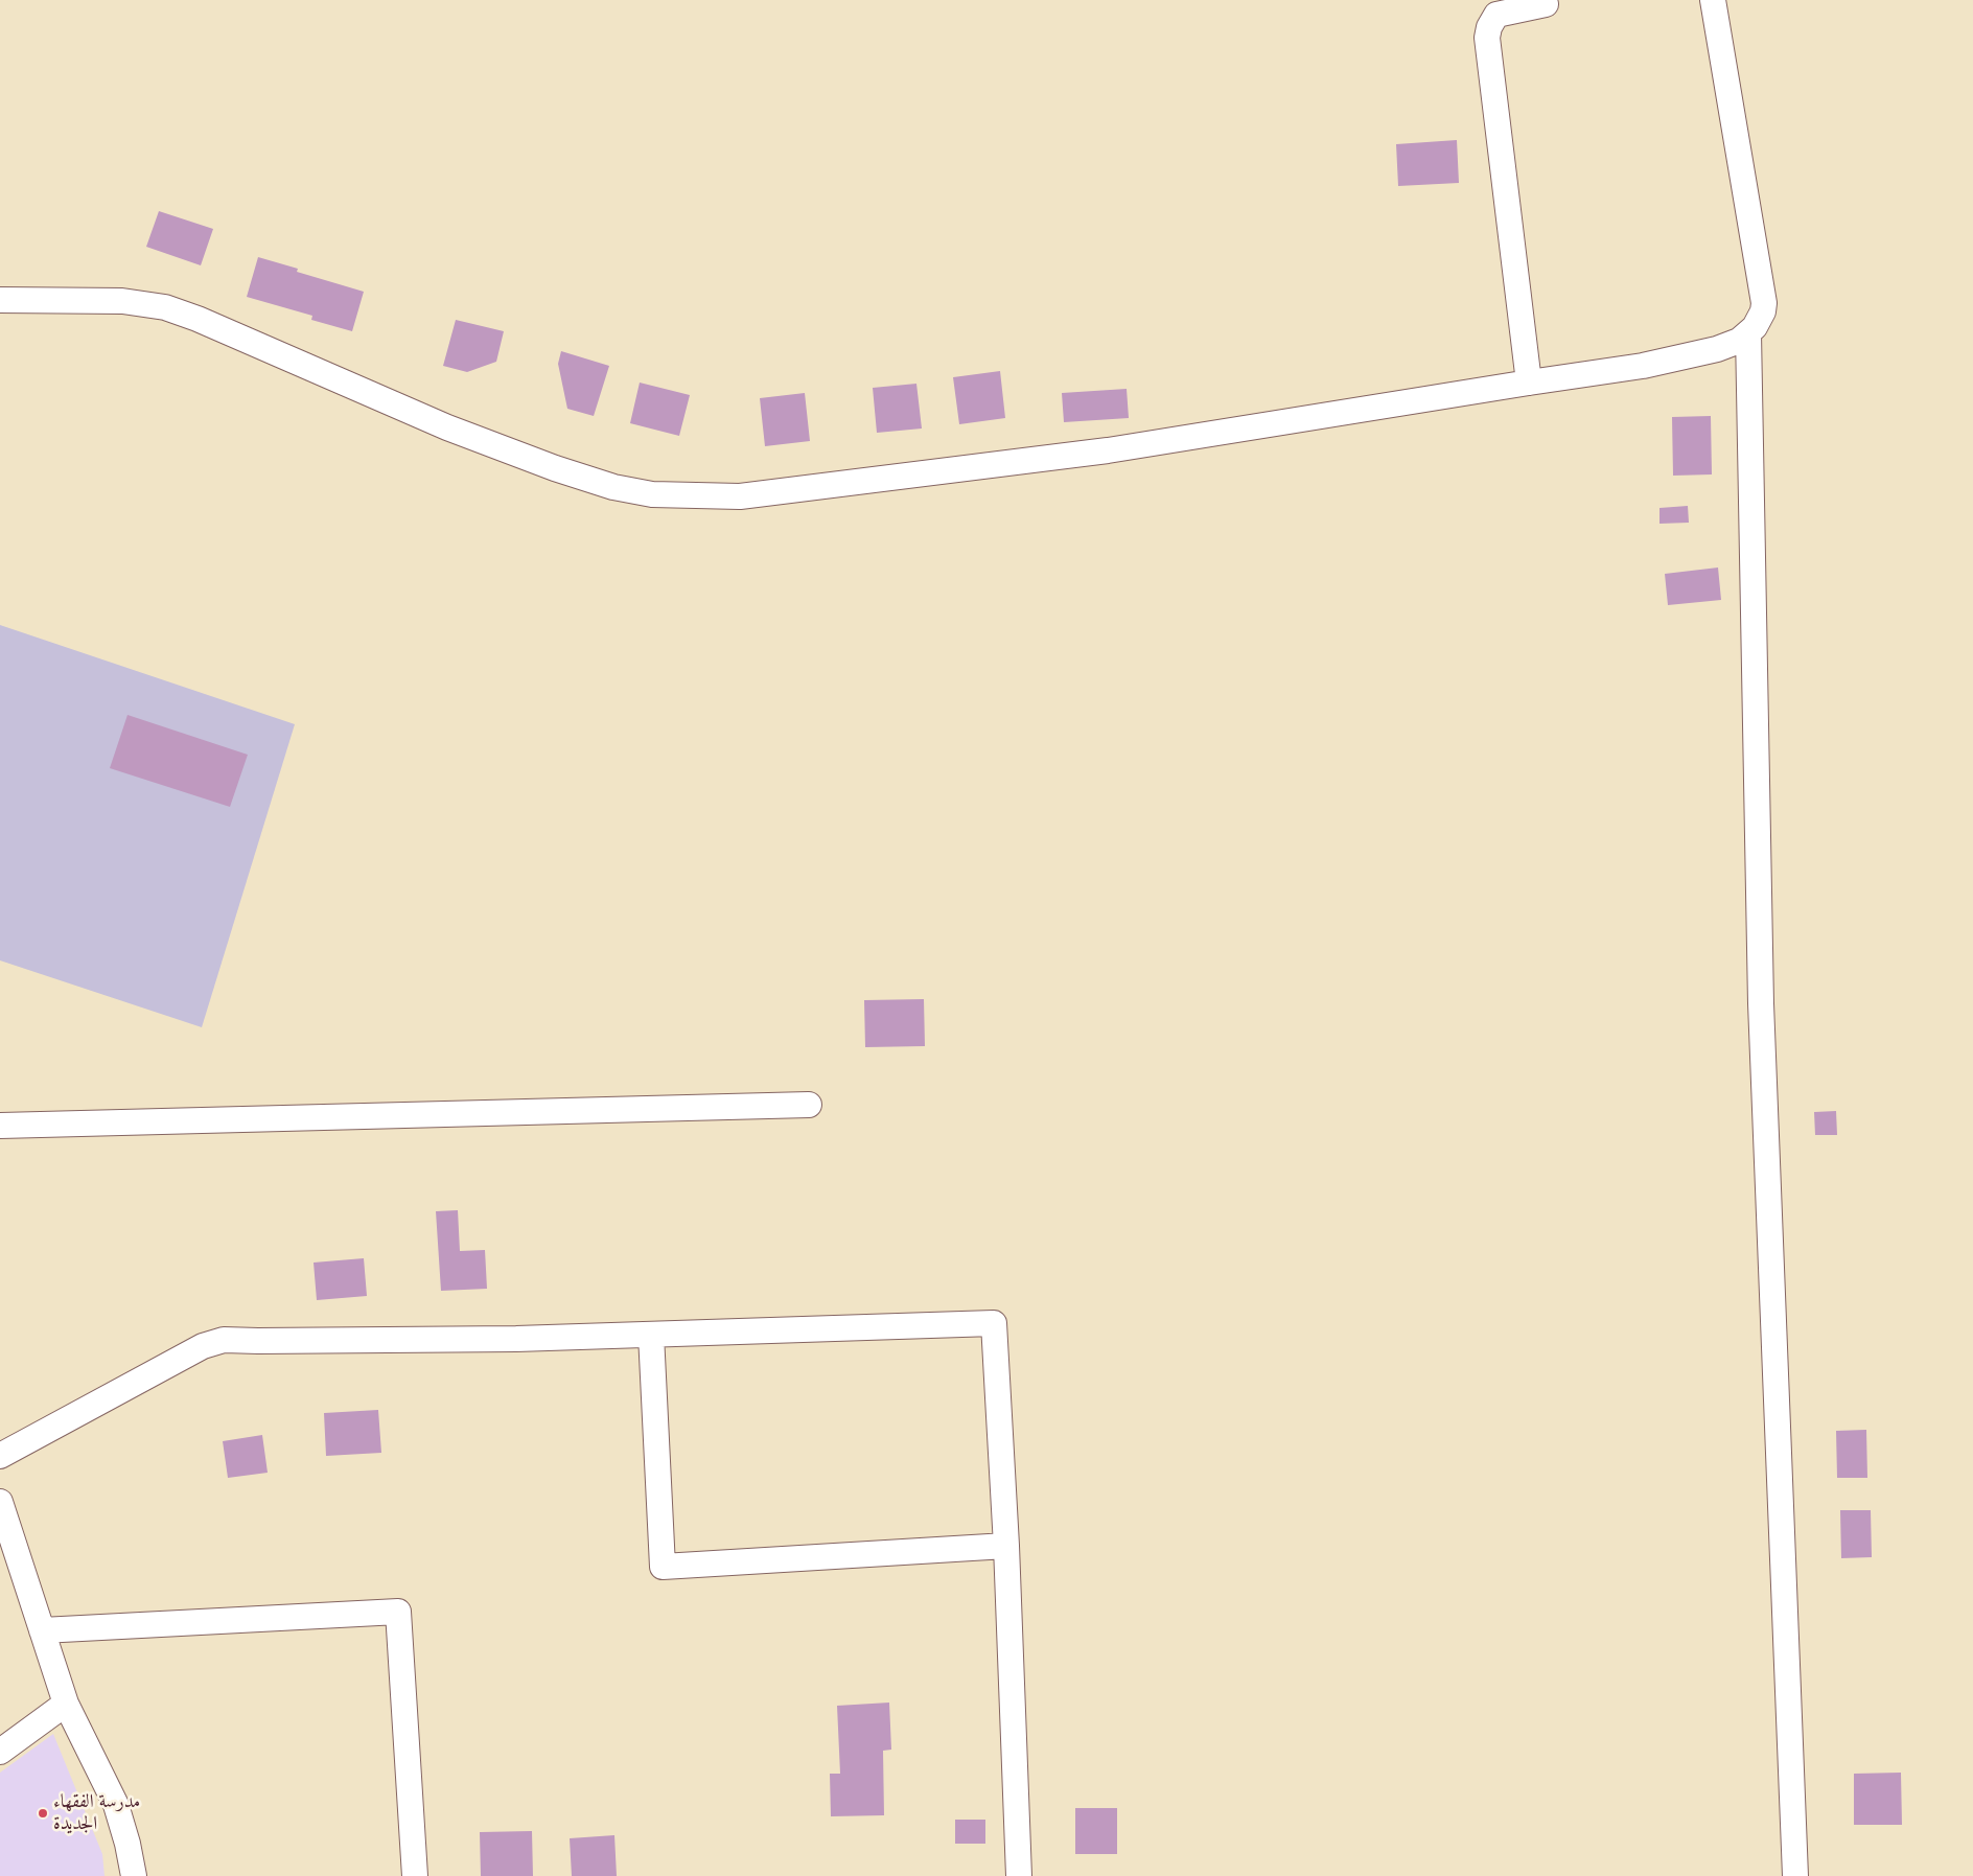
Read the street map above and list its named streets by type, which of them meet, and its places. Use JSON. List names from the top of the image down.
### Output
{
  "places": ["مدرسة الفقهاء الجديدة"]
}
